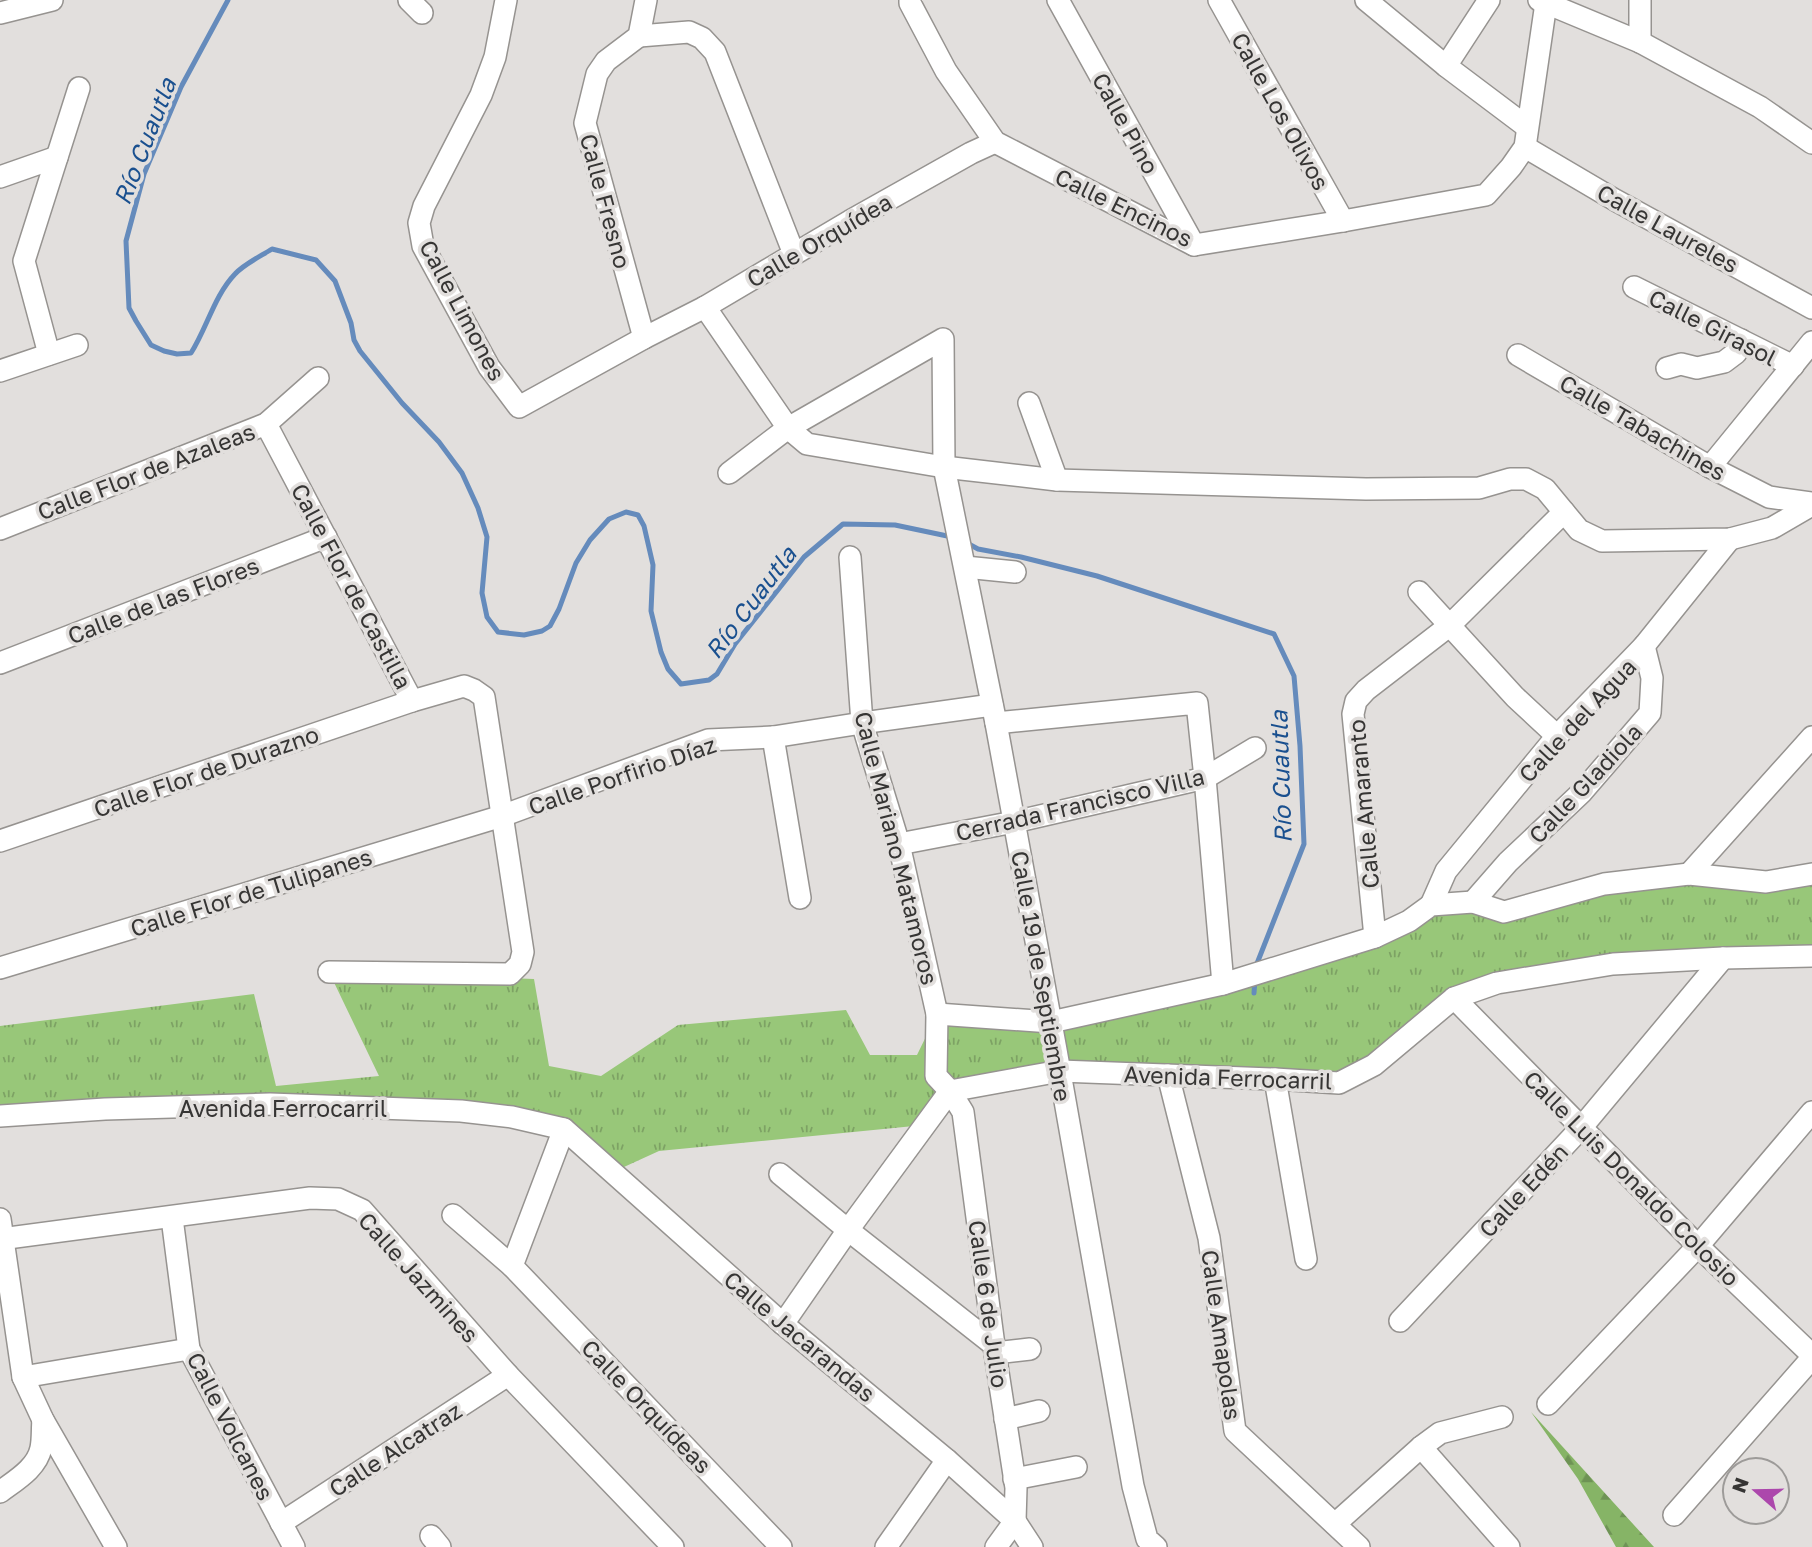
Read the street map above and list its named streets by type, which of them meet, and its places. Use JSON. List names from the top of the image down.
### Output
{
  "streets": {
    "street": [
      "Calle Los Olivos",
      "Calle Pino",
      "Calle Fresno",
      "Calle Encinos",
      "Calle Laureles",
      "Calle Orquídea",
      "Calle Limones",
      "Calle Girasol",
      "Calle Tabachines",
      "Calle Flor de Azaleas",
      "Calle Flor de Castilla",
      "Calle de las Flores",
      "Calle del Agua",
      "Calle Flor de Durazno",
      "Calle Porfirio Díaz",
      "Calle Gladiola",
      "Cerrada Francisco Villa",
      "Calle Amaranto",
      "Calle Mariano Matamoros",
      "Calle Flor de Tulipanes",
      "Calle 19 de Septiembre",
      "Avenida Ferrocarril",
      "Calle Luis Donaldo Colosio",
      "Calle Edén",
      "Calle Jazmines",
      "Calle 6 de Julio",
      "Calle Amapolas",
      "Calle Jacarandas",
      "Calle Orquídeas",
      "Calle Volcanes",
      "Calle Alcatraz"
    ]
  },
  "crossings": [
    ["Calle Los Olivos", "Calle Encinos"],
    ["Calle Pino", "Calle Encinos"],
    ["Calle Fresno", "Calle Orquídea"],
    ["Calle Fresno", "Calle Limones"],
    ["Calle Encinos", "Calle Laureles"],
    ["Calle Encinos", "Calle Orquídea"],
    ["Calle Orquídea", "Calle Limones"],
    ["Calle Tabachines", "Calle del Agua"],
    ["Calle Tabachines", "Calle Amaranto"],
    ["Calle Flor de Azaleas", "Calle Flor de Castilla"],
    ["Calle Flor de Castilla", "Calle de las Flores"],
    ["Calle Flor de Castilla", "Calle Flor de Durazno"],
    ["Calle Flor de Castilla", "Calle Porfirio Díaz"],
    ["Calle Flor de Castilla", "Calle Flor de Tulipanes"],
    ["Calle del Agua", "Calle Gladiola"],
    ["Calle Porfirio Díaz", "Cerrada Francisco Villa"],
    ["Calle Porfirio Díaz", "Calle Mariano Matamoros"],
    ["Calle Porfirio Díaz", "Calle Flor de Tulipanes"],
    ["Calle Porfirio Díaz", "Calle 19 de Septiembre"],
    ["Cerrada Francisco Villa", "Calle Mariano Matamoros"],
    ["Cerrada Francisco Villa", "Calle 19 de Septiembre"],
    ["Calle Mariano Matamoros", "Avenida Ferrocarril"],
    ["Calle Mariano Matamoros", "Calle 6 de Julio"],
    ["Calle 19 de Septiembre", "Avenida Ferrocarril"],
    ["Avenida Ferrocarril", "Calle Luis Donaldo Colosio"],
    ["Avenida Ferrocarril", "Calle Edén"],
    ["Avenida Ferrocarril", "Calle 6 de Julio"],
    ["Avenida Ferrocarril", "Calle Amapolas"],
    ["Avenida Ferrocarril", "Calle Jacarandas"],
    ["Calle Luis Donaldo Colosio", "Calle Edén"],
    ["Calle Jazmines", "Calle Volcanes"],
    ["Calle Jazmines", "Calle Alcatraz"],
    ["Calle 6 de Julio", "Calle Jacarandas"],
    ["Calle Volcanes", "Calle Alcatraz"]
  ],
  "water": ["Río Cuautla"],
  "north": "left"
}
